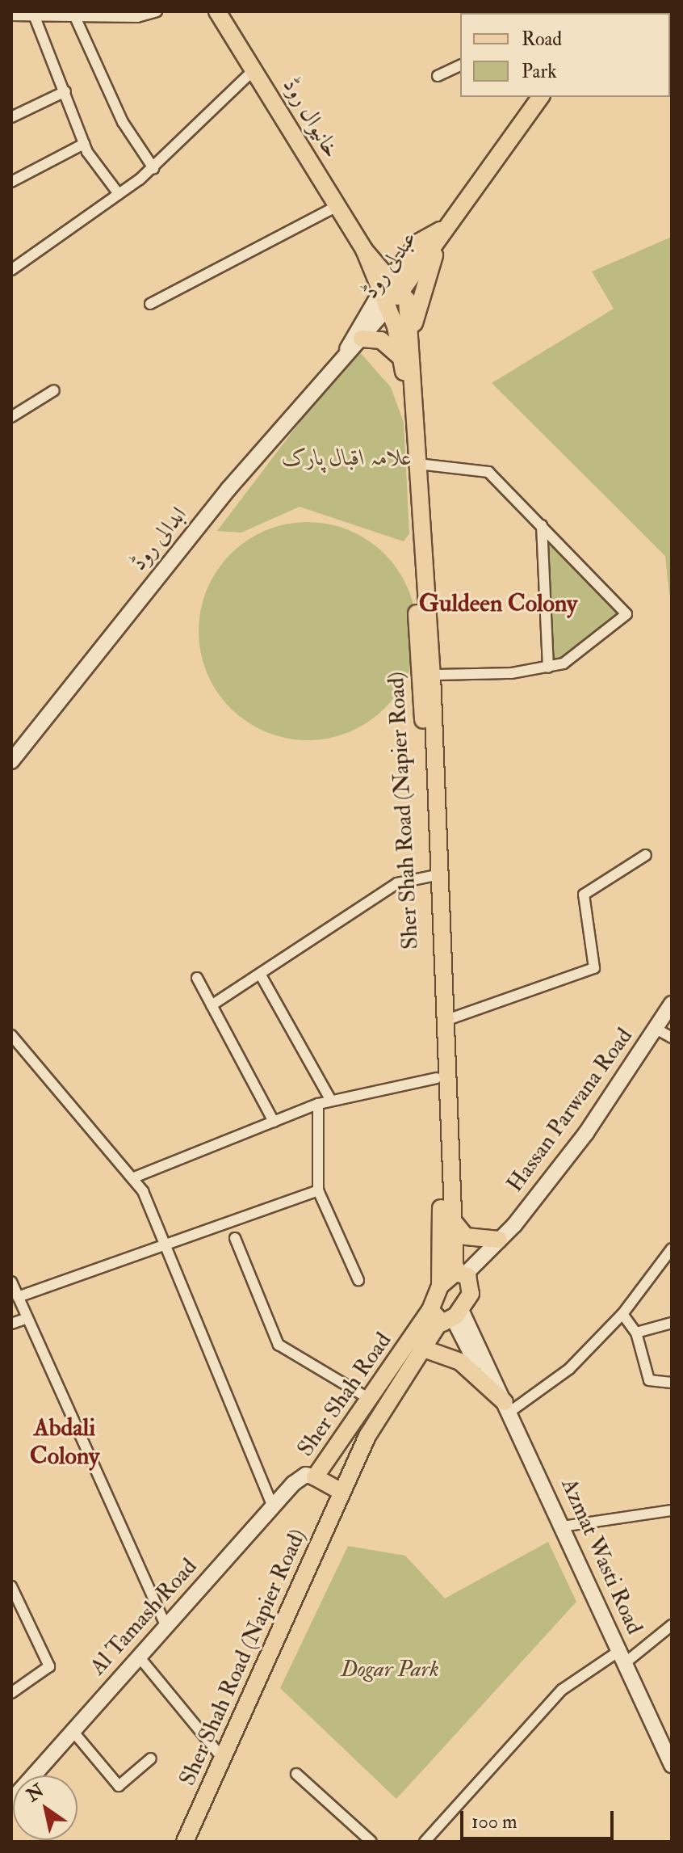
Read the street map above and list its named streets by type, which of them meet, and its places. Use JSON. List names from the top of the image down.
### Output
{
  "streets": {
    "main road": [
      "خانیوال روڈ",
      "عبدلی روڈ",
      "ابدالی روڈ",
      "Sher Shah Road (Napier Road)",
      "Hassan Parwana Road",
      "Sher Shah Road",
      "Azmat Wasti Road",
      "Al Tamash Road"
    ]
  },
  "crossings": [
    ["خانیوال روڈ", "عبدلی روڈ"],
    ["عبدلی روڈ", "ابدالی روڈ"],
    ["Sher Shah Road (Napier Road)", "Sher Shah Road"],
    ["Sher Shah Road", "Azmat Wasti Road"],
    ["Sher Shah Road", "Al Tamash Road"]
  ],
  "districts": ["Guldeen Colony", "Abdali Colony"],
  "parks": ["علامہ اقبال پارک", "Dogar Park"],
  "legend": ["Road", "Park"],
  "scale_bar": "100 m",
  "north": "top left"
}
